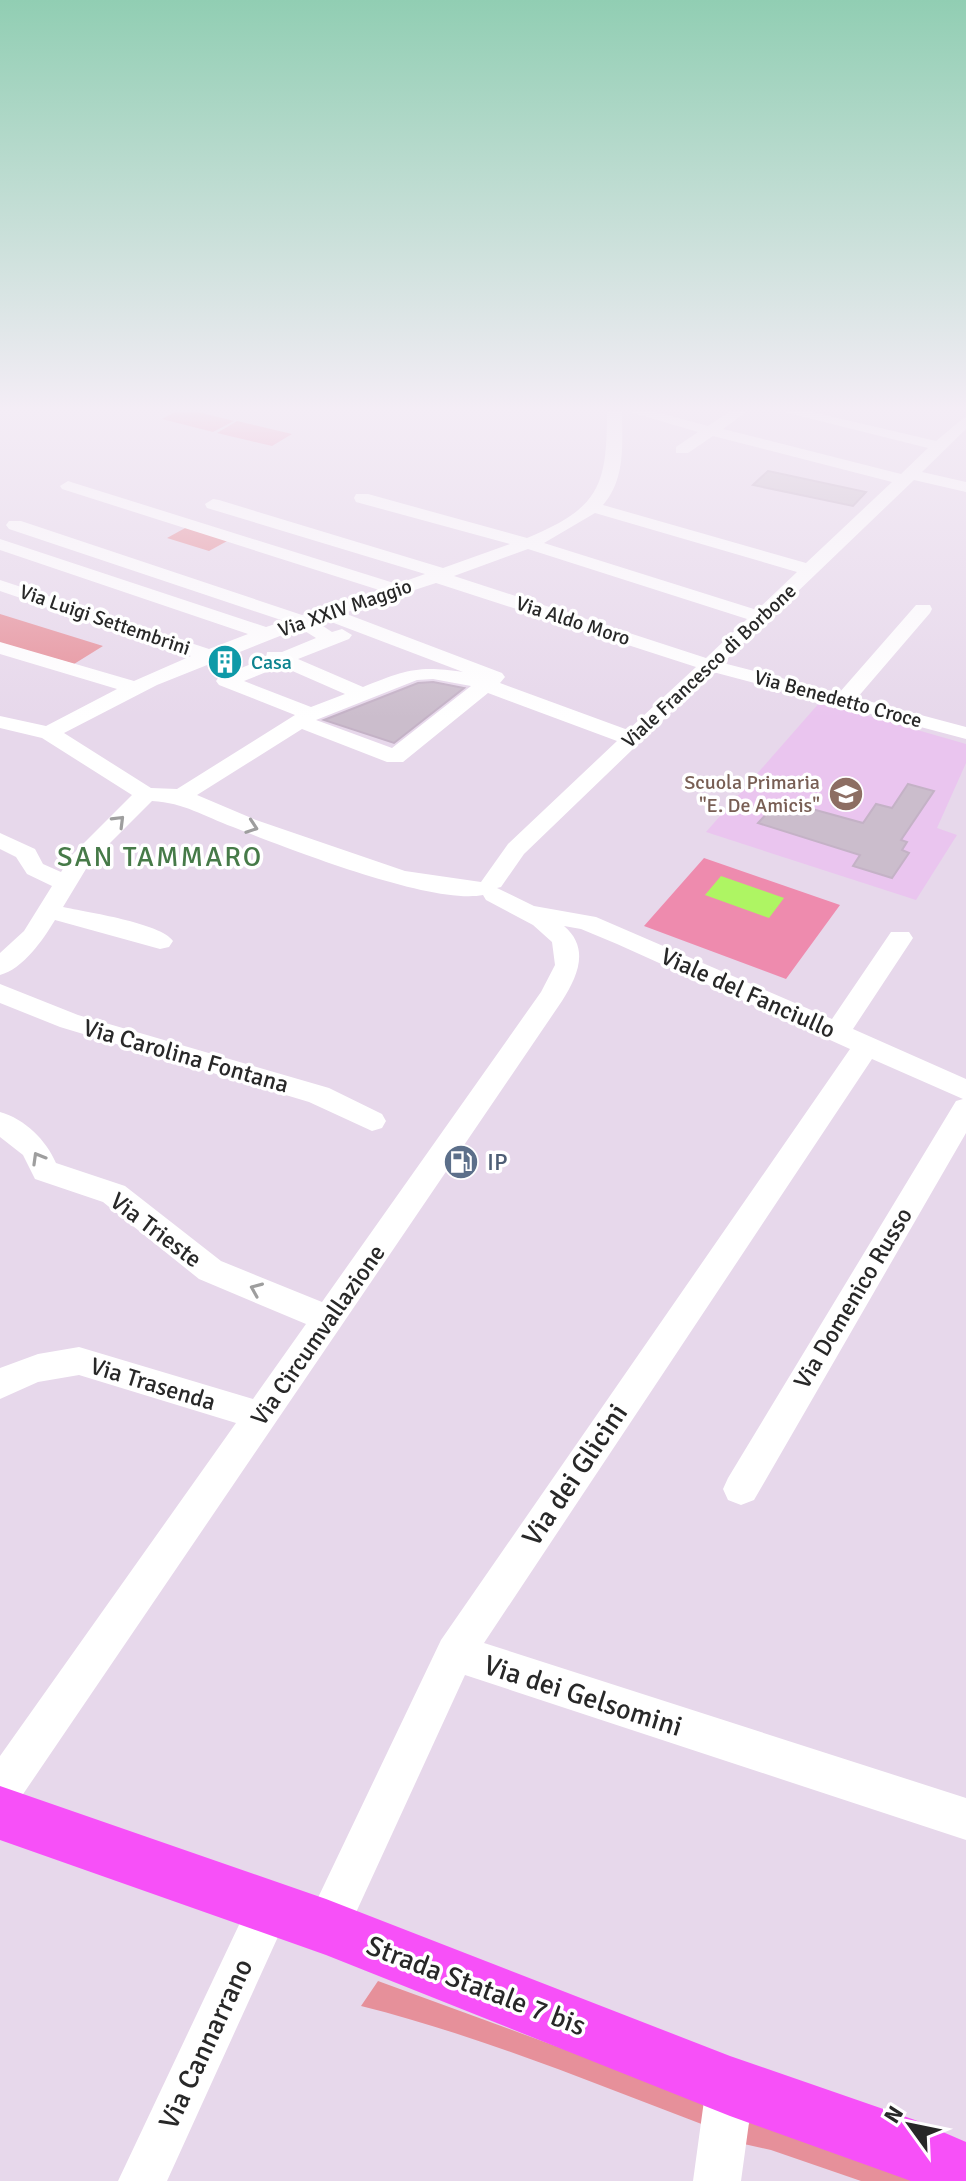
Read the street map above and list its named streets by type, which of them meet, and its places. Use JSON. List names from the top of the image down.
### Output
{
  "streets": {
    "main road": ["Strada Statale 7 bis"],
    "street": [
      "Via XXIV Maggio",
      "Via Luigi Settembrini",
      "Via Aldo Moro",
      "Viale Francesco di Borbone",
      "Via Benedetto Croce",
      "Viale del Fanciullo",
      "Via Carolina Fontana",
      "Via Trieste",
      "Via Domenico Russo",
      "Via Circumvallazione",
      "Via Trasenda",
      "Via dei Glicini",
      "Via dei Gelsomini",
      "Via Cannarrano"
    ]
  },
  "crossings": [
    ["Via XXIV Maggio", "Via Luigi Settembrini"],
    ["Via XXIV Maggio", "Via Aldo Moro"],
    ["Via Aldo Moro", "Viale Francesco di Borbone"],
    ["Via Aldo Moro", "Via Benedetto Croce"],
    ["Viale Francesco di Borbone", "Via Benedetto Croce"],
    ["Viale Francesco di Borbone", "Via Circumvallazione"],
    ["Viale del Fanciullo", "Via Circumvallazione"],
    ["Viale del Fanciullo", "Via dei Glicini"],
    ["Via Trieste", "Via Circumvallazione"],
    ["Via Circumvallazione", "Via Trasenda"],
    ["Via dei Glicini", "Via dei Gelsomini"],
    ["Via dei Glicini", "Strada Statale 7 bis"],
    ["Strada Statale 7 bis", "Via Cannarrano"]
  ],
  "one_way": ["Via Trieste"],
  "districts": ["SAN TAMMARO"],
  "places": {
    "building": ["Casa"],
    "school or university": ["Scuola Primaria \"E. De Amicis\""],
    "fuel station": ["IP"]
  },
  "north": "top left"
}
